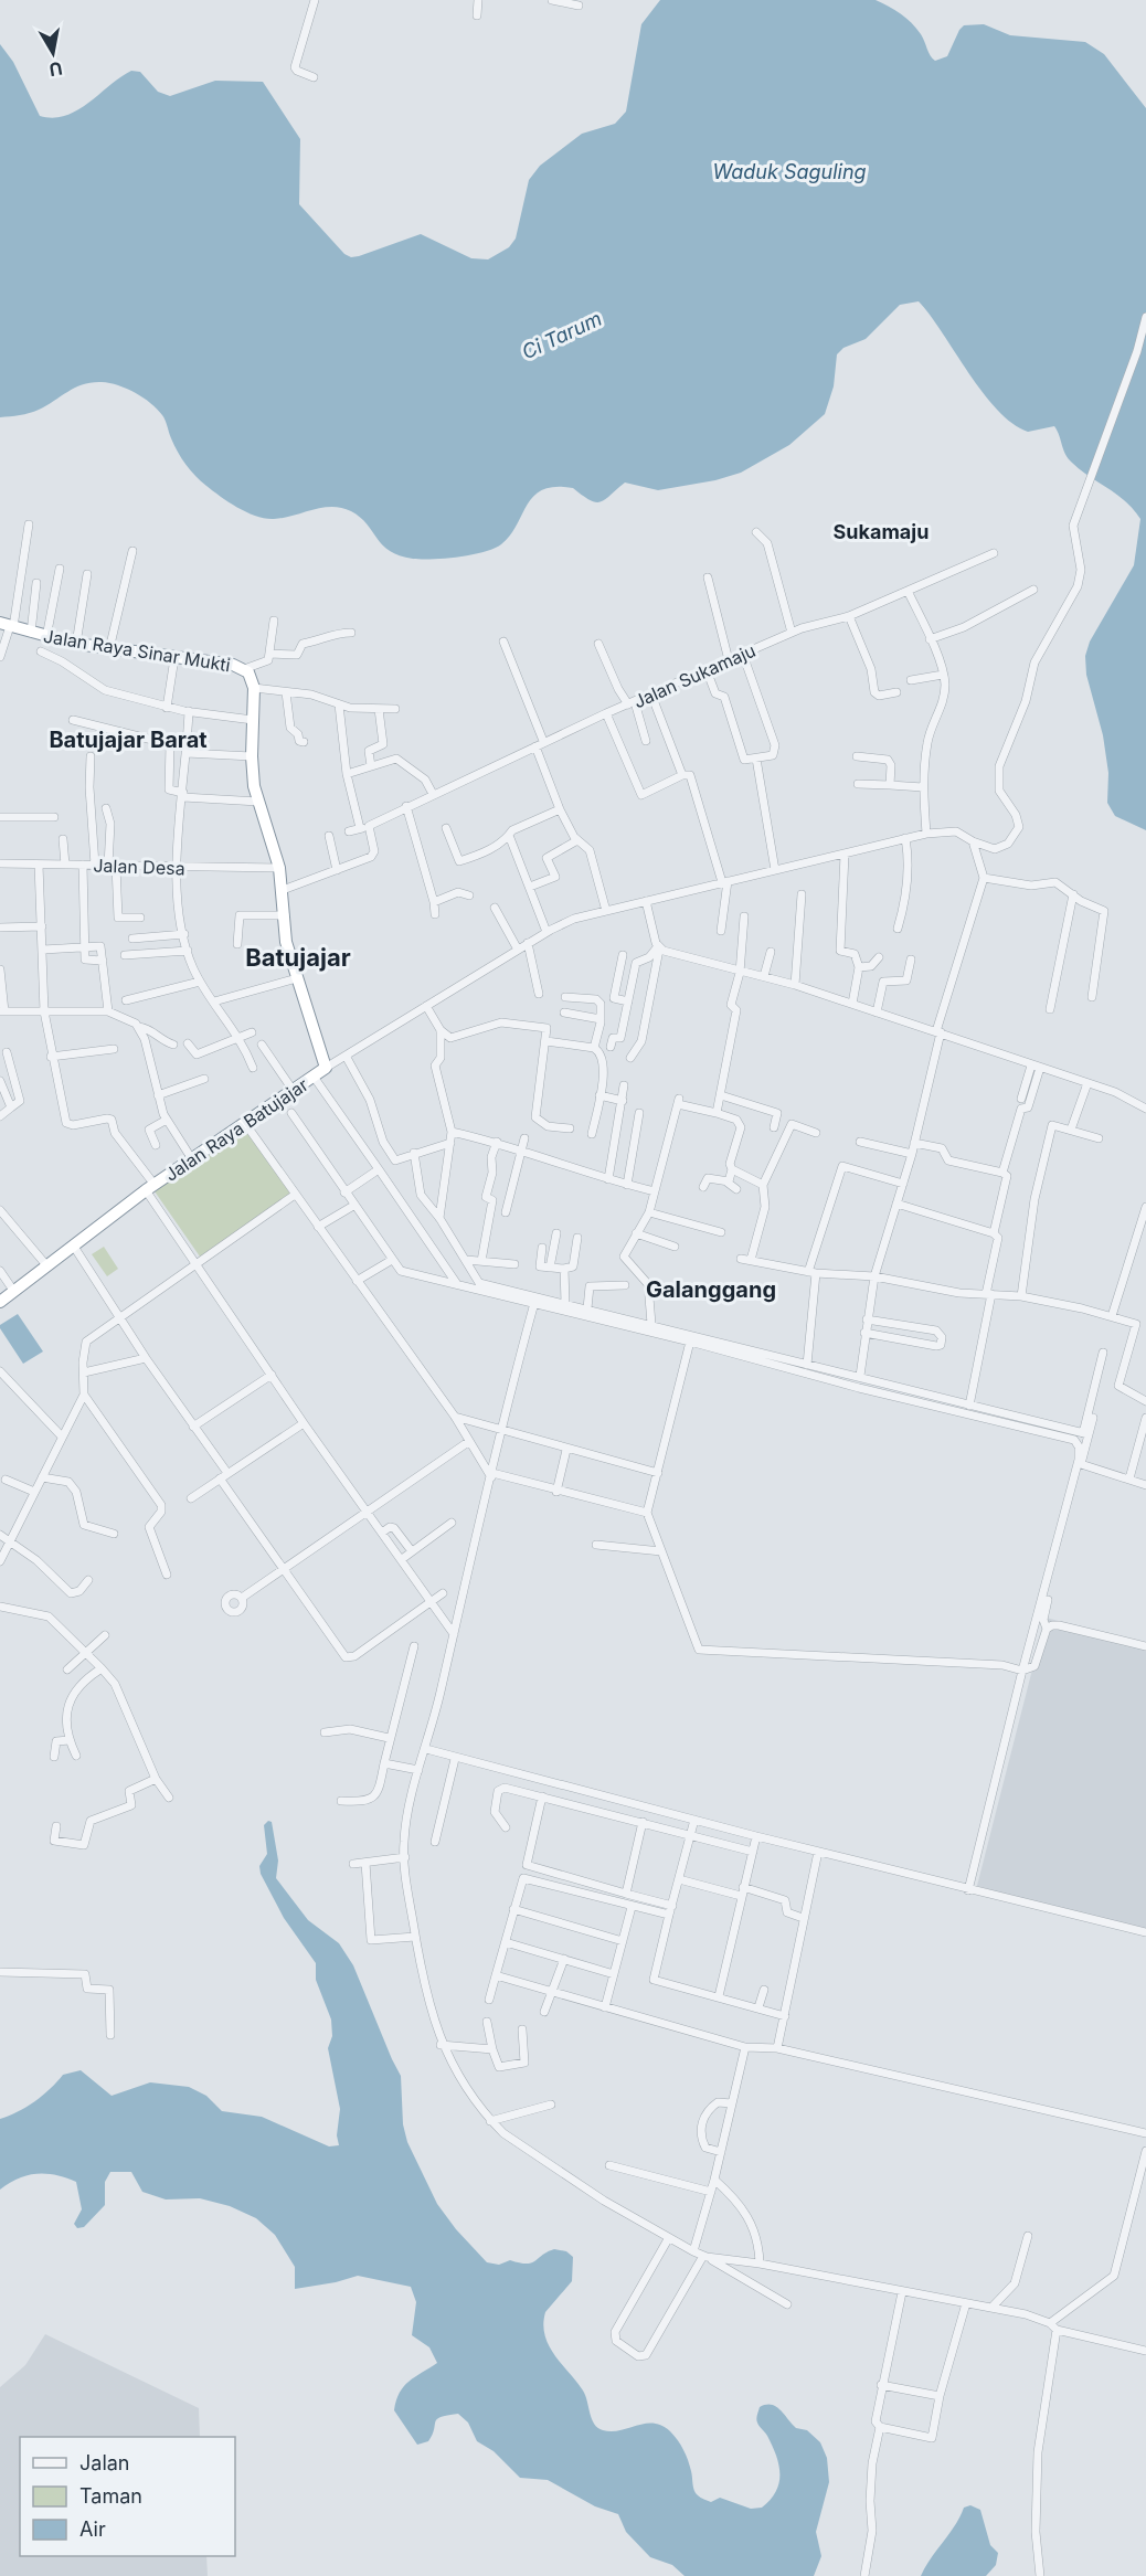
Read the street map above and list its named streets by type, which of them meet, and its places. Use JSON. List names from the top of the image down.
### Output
{
  "streets": {
    "highway": ["Jalan Raya Sinar Mukti", "Jalan Raya Batujajar"],
    "street": ["Jalan Sukamaju", "Jalan Desa"]
  },
  "crossings": [
    ["Jalan Raya Sinar Mukti", "Jalan Desa"],
    ["Jalan Raya Sinar Mukti", "Jalan Raya Batujajar"]
  ],
  "districts": [
    "Sukamaju",
    "Batujajar Barat",
    "Batujajar",
    "Galanggang"
  ],
  "water": ["Waduk Saguling", "Ci Tarum"],
  "legend": ["Jalan", "Taman", "Air"],
  "north": "bottom"
}
